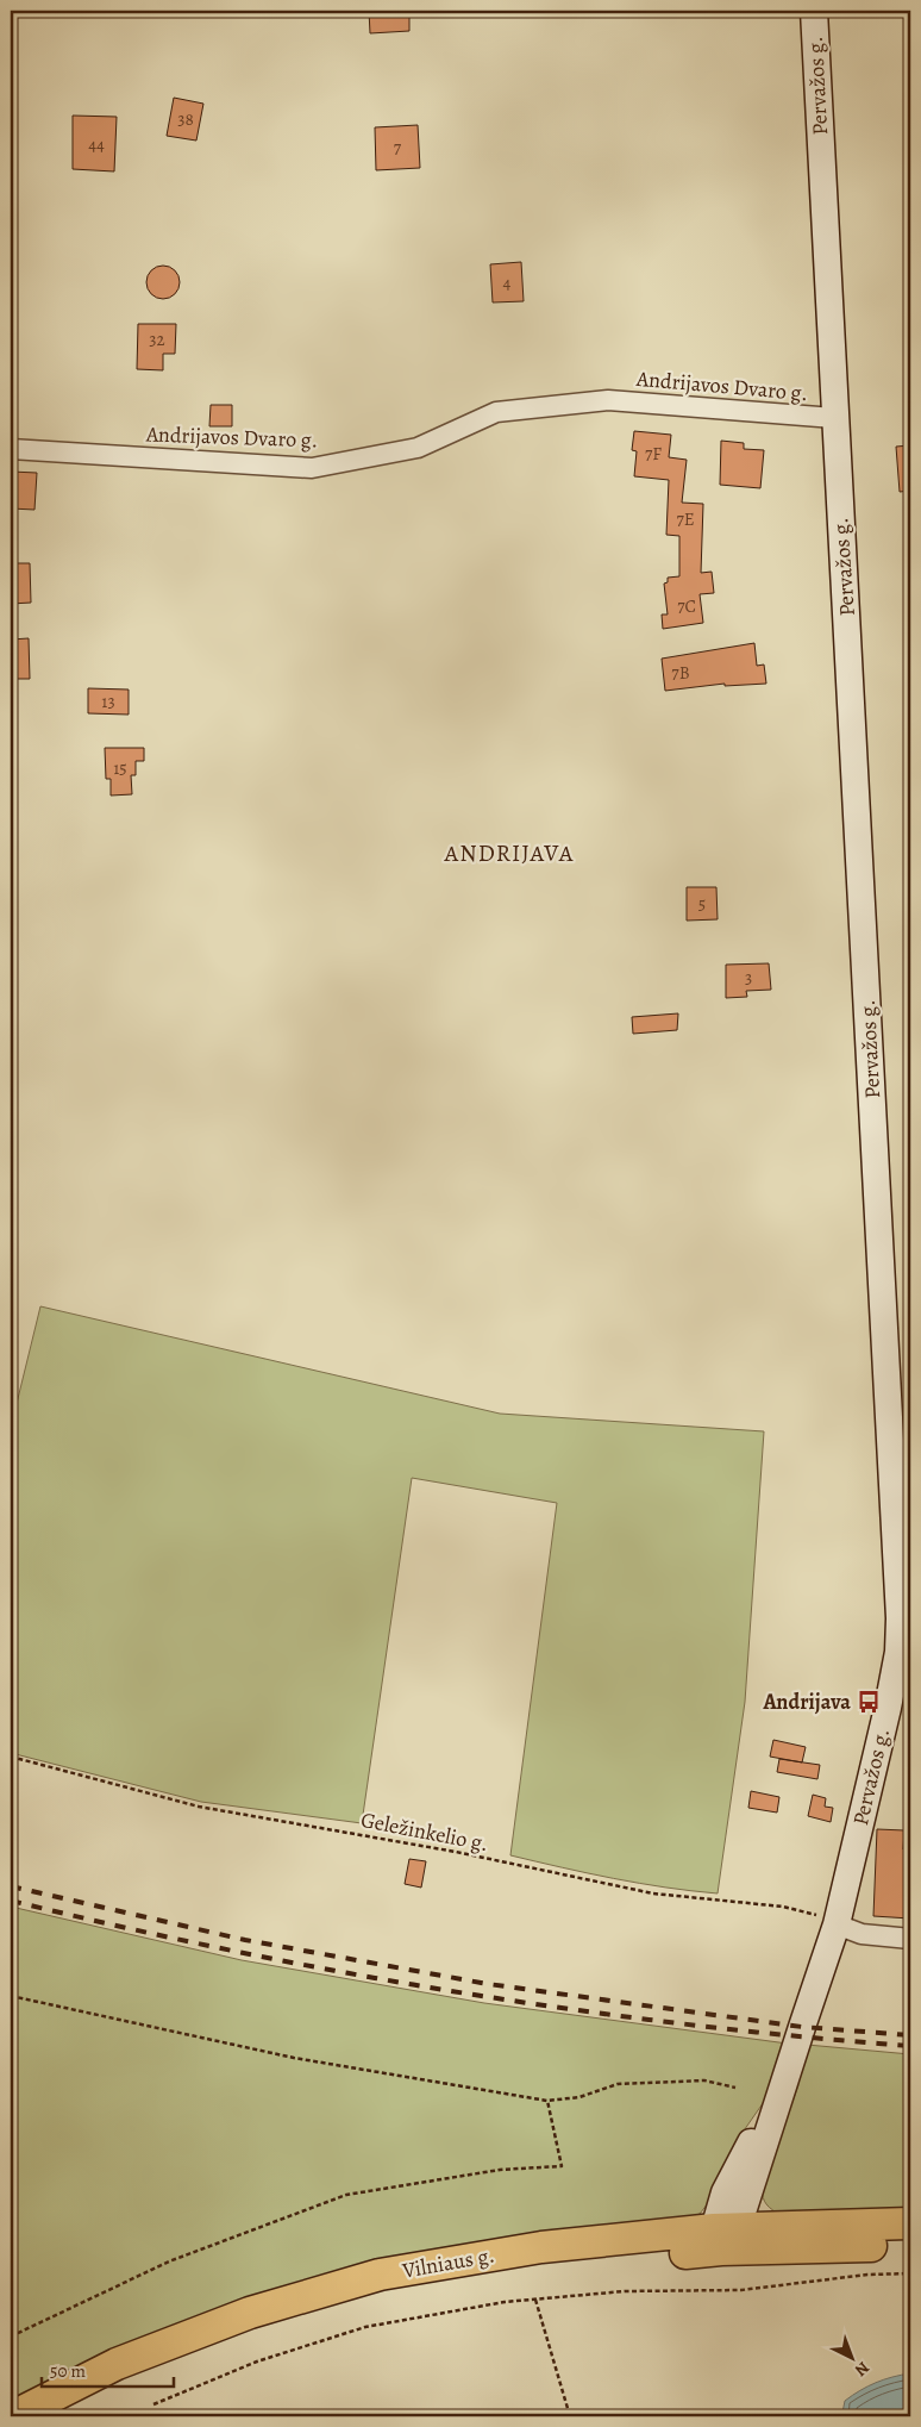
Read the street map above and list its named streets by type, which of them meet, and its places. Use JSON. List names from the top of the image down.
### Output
{
  "streets": {
    "highway": ["Vilniaus g."],
    "main road": ["Pervažos g."],
    "street": ["Andrijavos Dvaro g."],
    "path": ["Geležinkelio g."]
  },
  "crossings": [
    ["Pervažos g.", "Andrijavos Dvaro g."],
    ["Pervažos g.", "Geležinkelio g."],
    ["Pervažos g.", "Vilniaus g."]
  ],
  "districts": ["ANDRIJAVA"],
  "places": {
    "bus stop": ["Andrijava"]
  },
  "house_numbers": [
    "38",
    "44",
    "7",
    "4",
    "32",
    "7F",
    "7E",
    "7C",
    "7B",
    "13",
    "15",
    "5",
    "3"
  ],
  "scale_bar": "50 m",
  "north": "bottom right"
}
